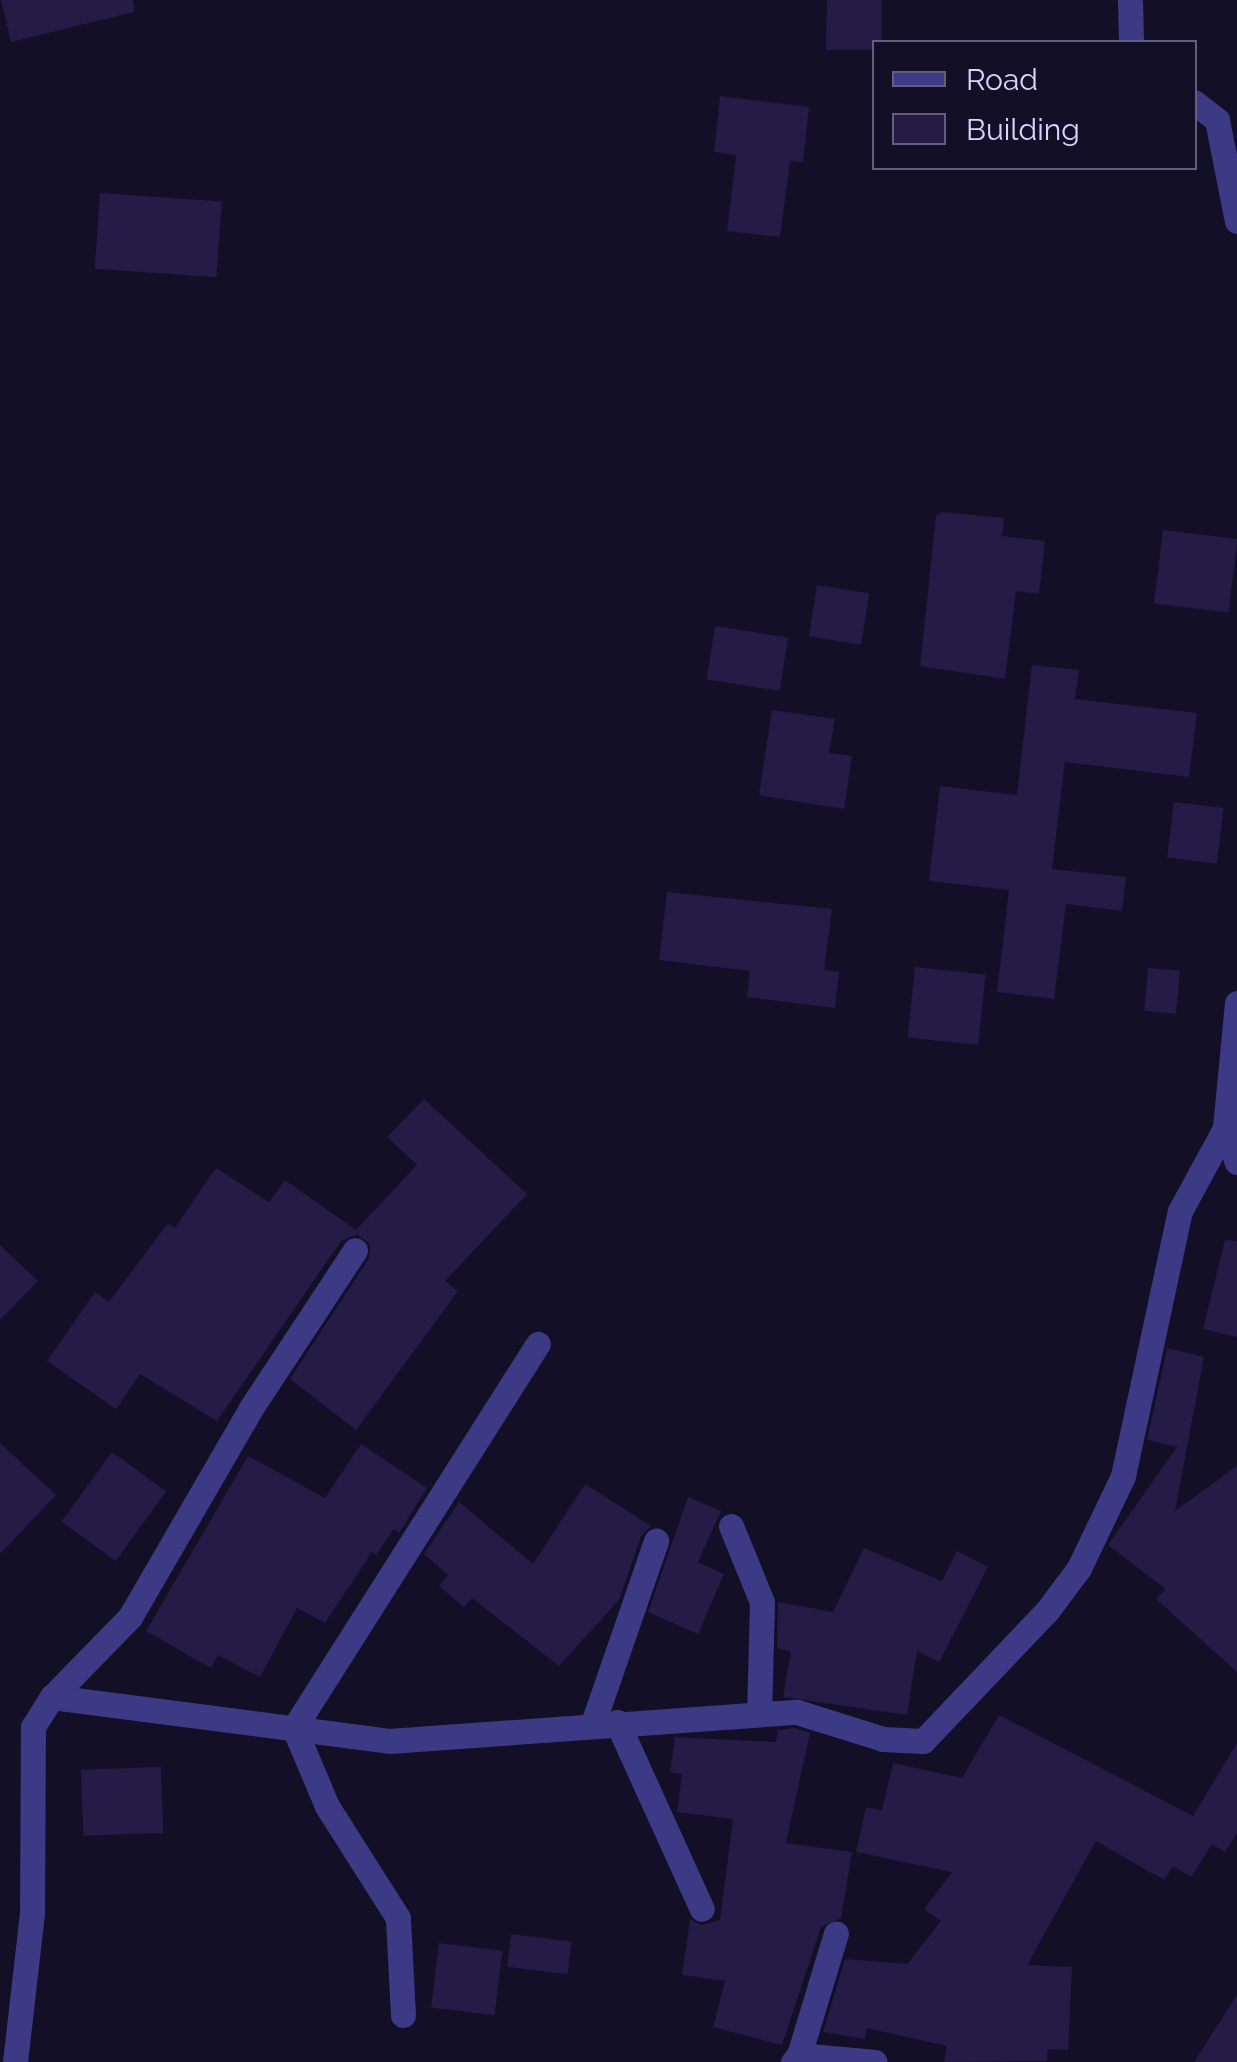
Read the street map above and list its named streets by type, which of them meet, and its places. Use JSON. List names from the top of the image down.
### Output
{
  "legend": ["Road", "Building"]
}
